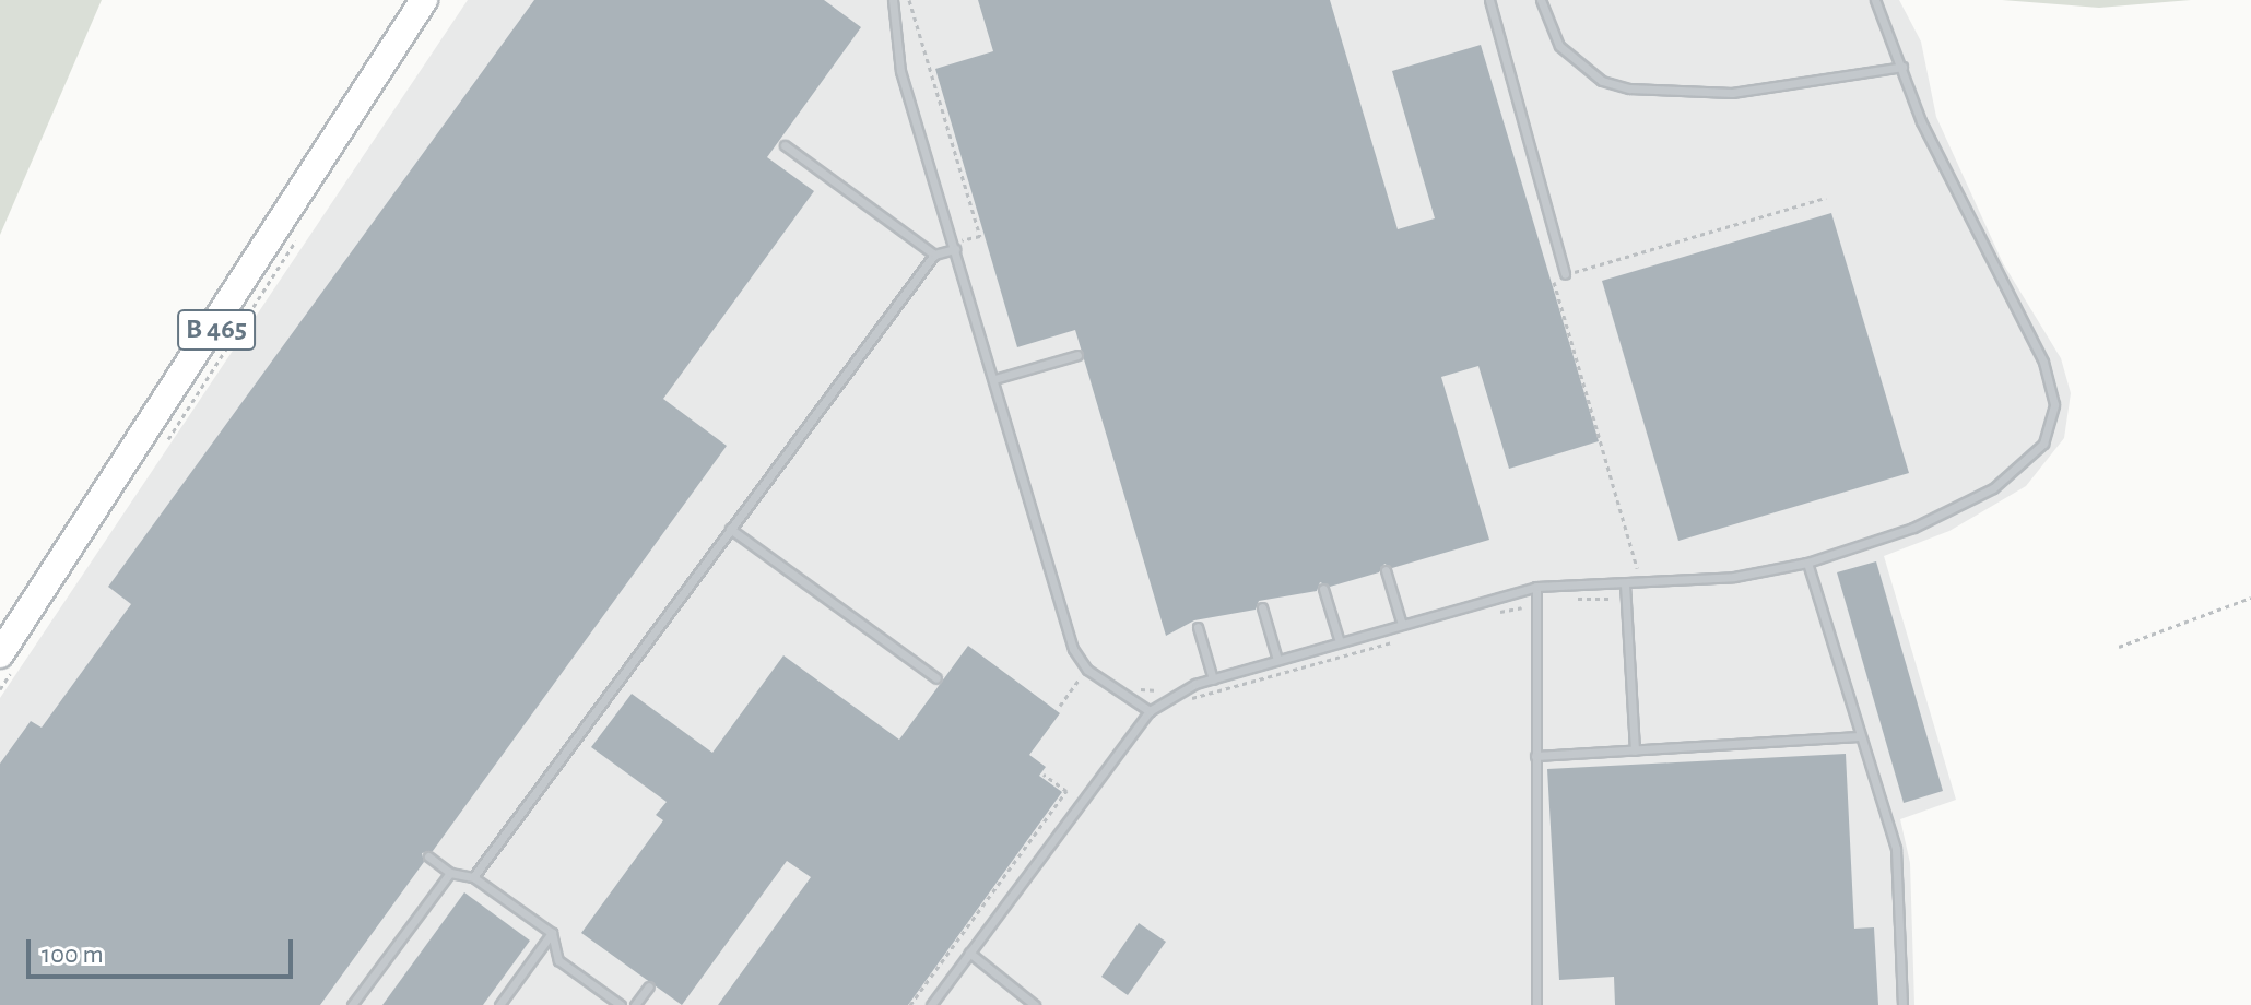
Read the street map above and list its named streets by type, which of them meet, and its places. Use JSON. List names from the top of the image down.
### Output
{
  "streets": {
    "main road": ["B 465"]
  },
  "scale_bar": "100 m"
}
